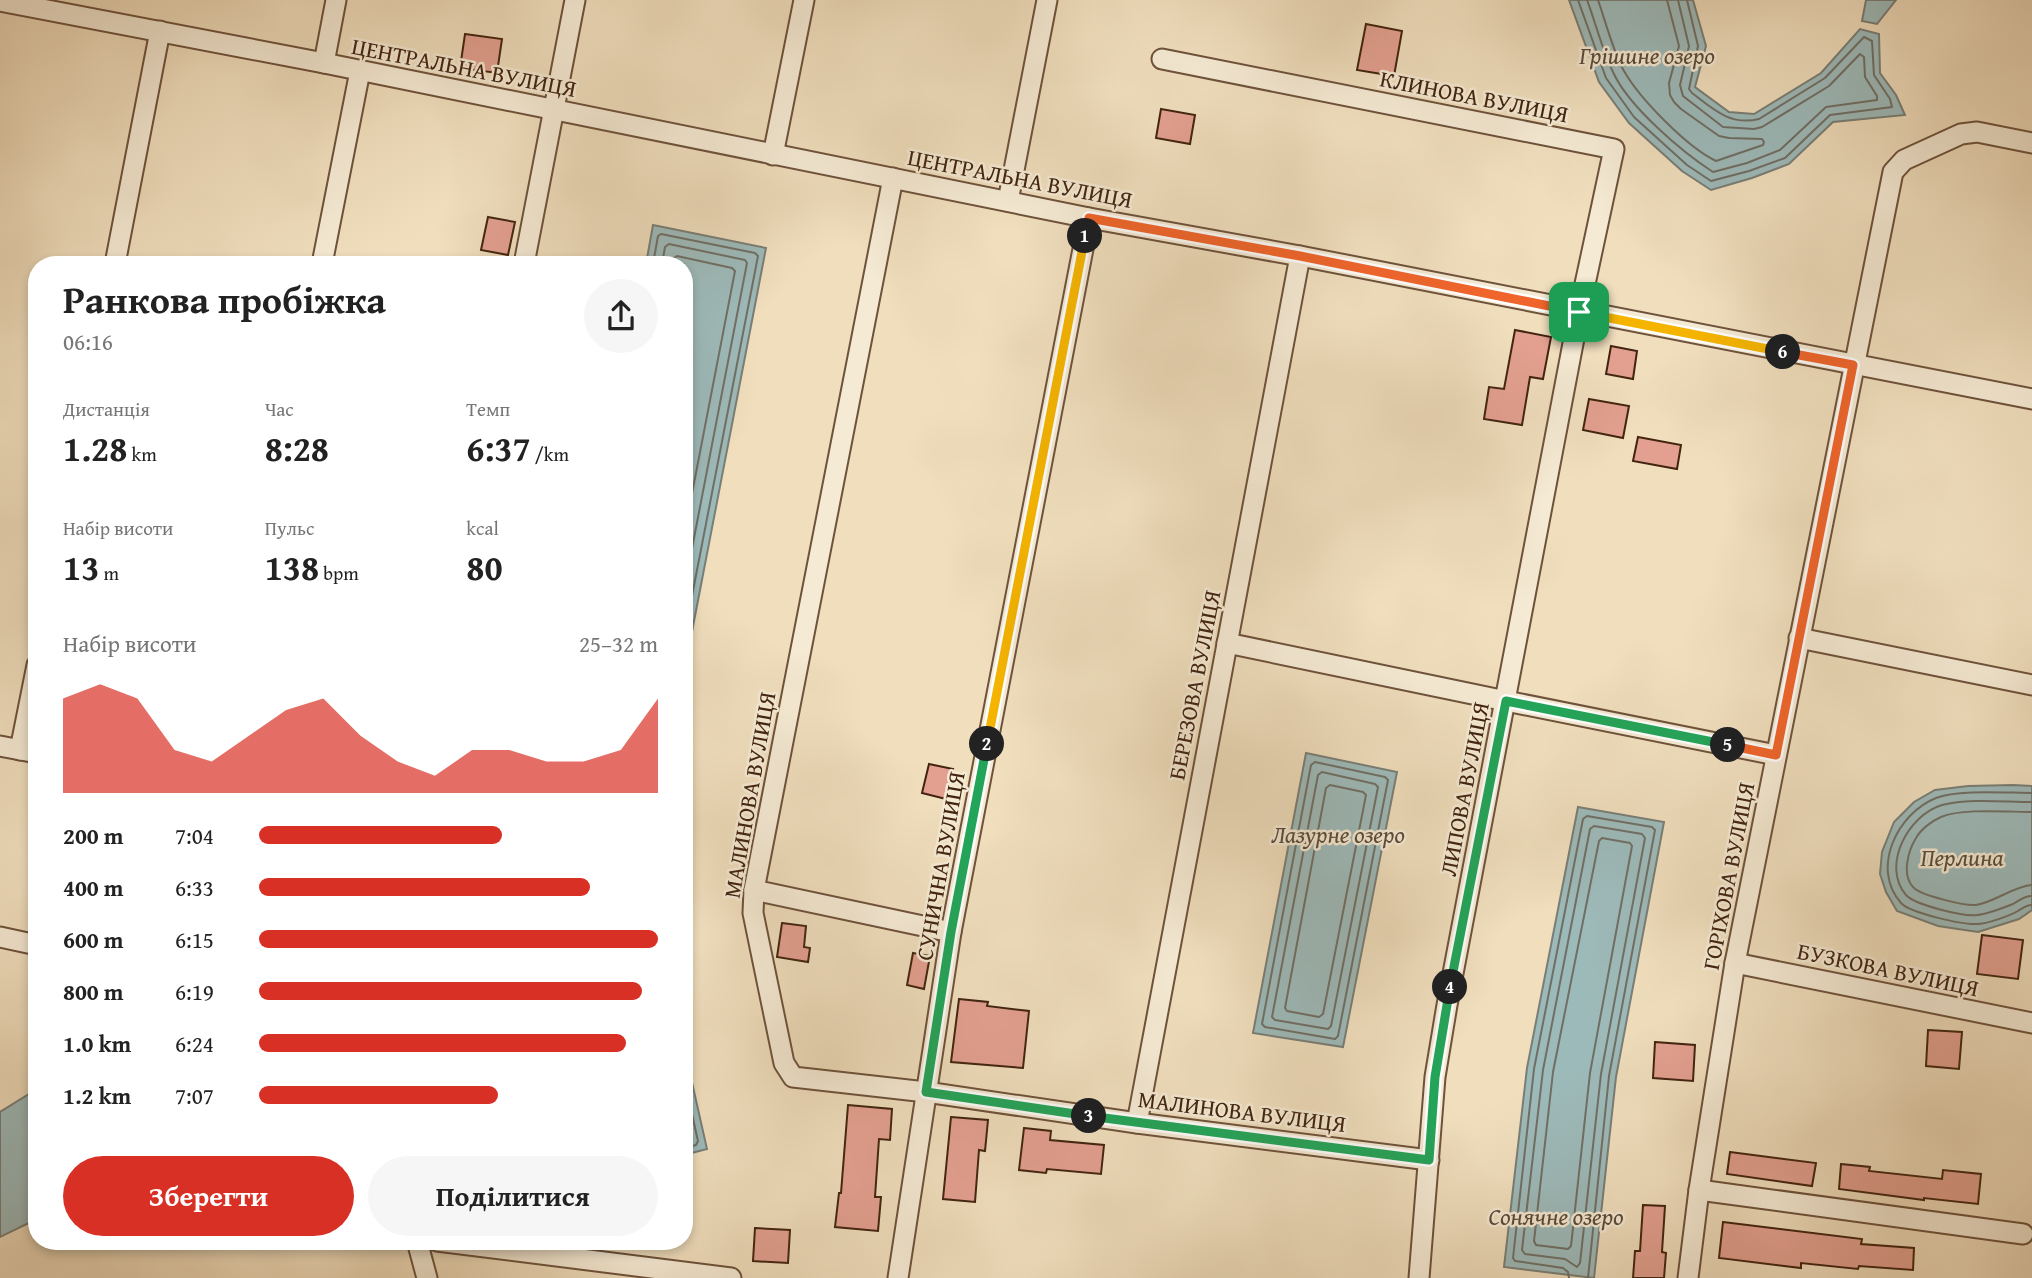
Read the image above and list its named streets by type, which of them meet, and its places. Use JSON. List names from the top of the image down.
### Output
{
  "streets": {
    "street": [
      "ЦЕНТРАЛЬНА ВУЛИЦЯ",
      "КЛИНОВА ВУЛИЦЯ",
      "БЕРЕЗОВА ВУЛИЦЯ",
      "ЛИПОВА ВУЛИЦЯ",
      "МАЛИНОВА ВУЛИЦЯ",
      "СУНИЧНА ВУЛИЦЯ",
      "ГОРІХОВА ВУЛИЦЯ",
      "БУЗКОВА ВУЛИЦЯ"
    ]
  },
  "crossings": [
    ["ЦЕНТРАЛЬНА ВУЛИЦЯ", "КЛИНОВА ВУЛИЦЯ"],
    ["ЦЕНТРАЛЬНА ВУЛИЦЯ", "БЕРЕЗОВА ВУЛИЦЯ"],
    ["ЦЕНТРАЛЬНА ВУЛИЦЯ", "ЛИПОВА ВУЛИЦЯ"],
    ["ЦЕНТРАЛЬНА ВУЛИЦЯ", "МАЛИНОВА ВУЛИЦЯ"],
    ["ЦЕНТРАЛЬНА ВУЛИЦЯ", "СУНИЧНА ВУЛИЦЯ"],
    ["ЦЕНТРАЛЬНА ВУЛИЦЯ", "ГОРІХОВА ВУЛИЦЯ"],
    ["КЛИНОВА ВУЛИЦЯ", "ЛИПОВА ВУЛИЦЯ"],
    ["БЕРЕЗОВА ВУЛИЦЯ", "МАЛИНОВА ВУЛИЦЯ"],
    ["ЛИПОВА ВУЛИЦЯ", "МАЛИНОВА ВУЛИЦЯ"],
    ["МАЛИНОВА ВУЛИЦЯ", "СУНИЧНА ВУЛИЦЯ"],
    ["ГОРІХОВА ВУЛИЦЯ", "БУЗКОВА ВУЛИЦЯ"]
  ],
  "water": [
    "Грішине озеро",
    "Лазурне озеро",
    "Перлина",
    "Сонячне озеро"
  ],
  "page": {
    "pins": [
      "1",
      "6",
      "2",
      "5",
      "4",
      "3"
    ],
    "heading": ["Ранкова пробіжка", "06:16"],
    "stats": [
      ["Дистанція", "1.28 km"],
      ["Час", "8:28"],
      ["Темп", "6:37 /km"],
      ["Набір висоти", "13 m"],
      ["Пульс", "138 bpm"],
      ["kcal", "80"]
    ],
    "chart": ["Набір висоти", "25–32 m"],
    "list": [
      {
        "name": "200 m",
        "note": "7:04"
      },
      {
        "name": "400 m",
        "note": "6:33"
      },
      {
        "name": "600 m",
        "note": "6:15"
      },
      {
        "name": "800 m",
        "note": "6:19"
      },
      {
        "name": "1.0 km",
        "note": "6:24"
      },
      {
        "name": "1.2 km",
        "note": "7:07"
      }
    ],
    "buttons": ["Зберегти", "Поділитися"]
  }
}
